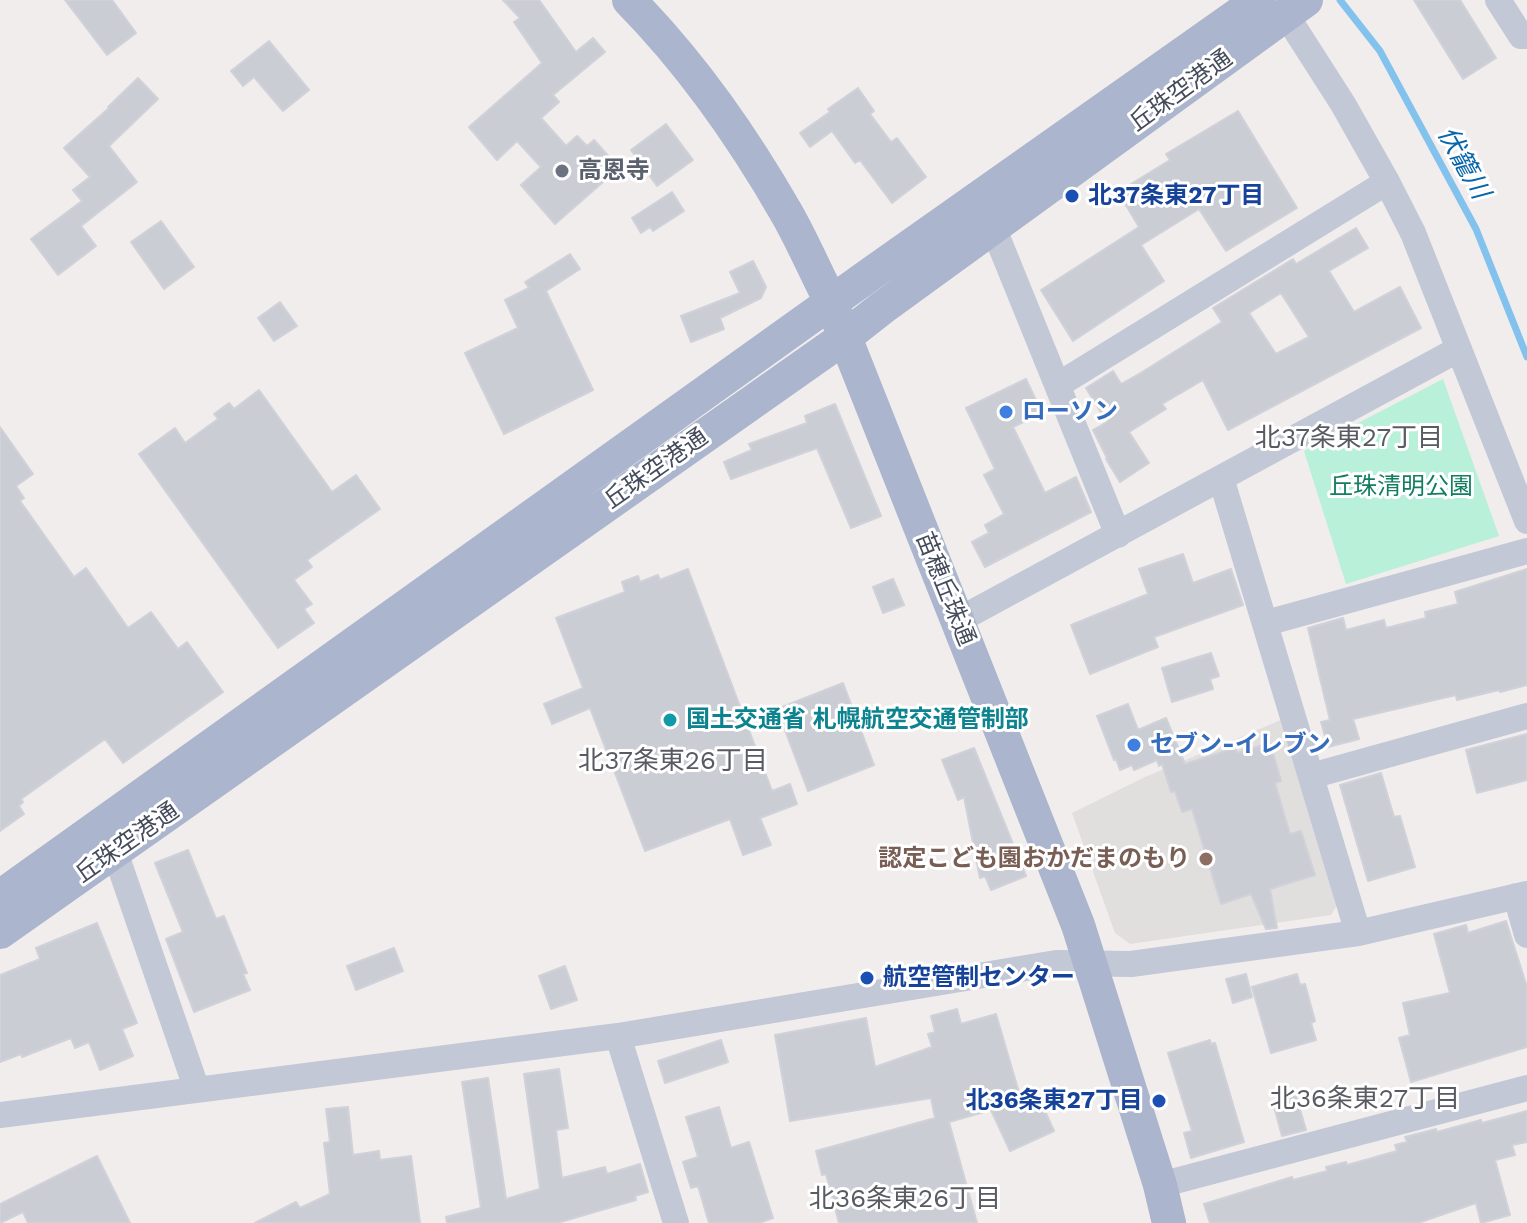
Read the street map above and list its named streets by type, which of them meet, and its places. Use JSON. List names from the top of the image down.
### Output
{
  "streets": {
    "main road": ["丘珠空港通", "苗穂丘珠通"]
  },
  "crossings": [
    ["丘珠空港通", "苗穂丘珠通"]
  ],
  "districts": [
    "北37条東27丁目",
    "北37条東26丁目",
    "北36条東27丁目",
    "北36条東26丁目"
  ],
  "water": ["伏籠川"],
  "parks": ["丘珠清明公園"],
  "places": [
    "高恩寺",
    "北37条東27丁目",
    "ローソン",
    "国土交通省 札幌航空交通管制部",
    "セブン-イレブン",
    "認定こども園おかだまのもり",
    "航空管制センター",
    "北36条東27丁目"
  ]
}
